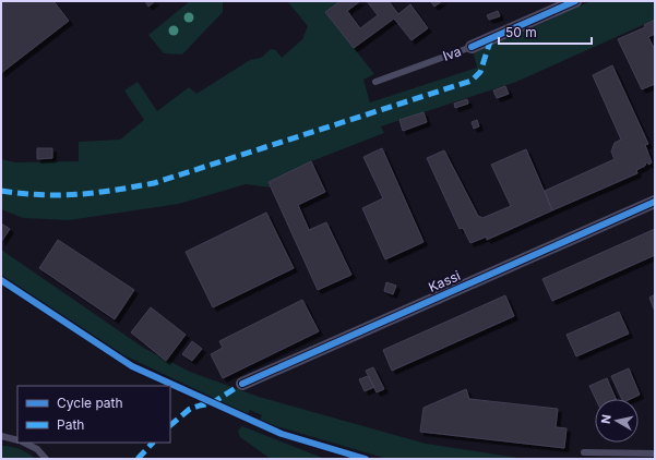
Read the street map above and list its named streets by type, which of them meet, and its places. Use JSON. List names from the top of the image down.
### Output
{
  "streets": {
    "street": ["Iva", "Kassi"]
  },
  "legend": ["Cycle path", "Path"],
  "scale_bar": "50 m",
  "north": "left"
}
